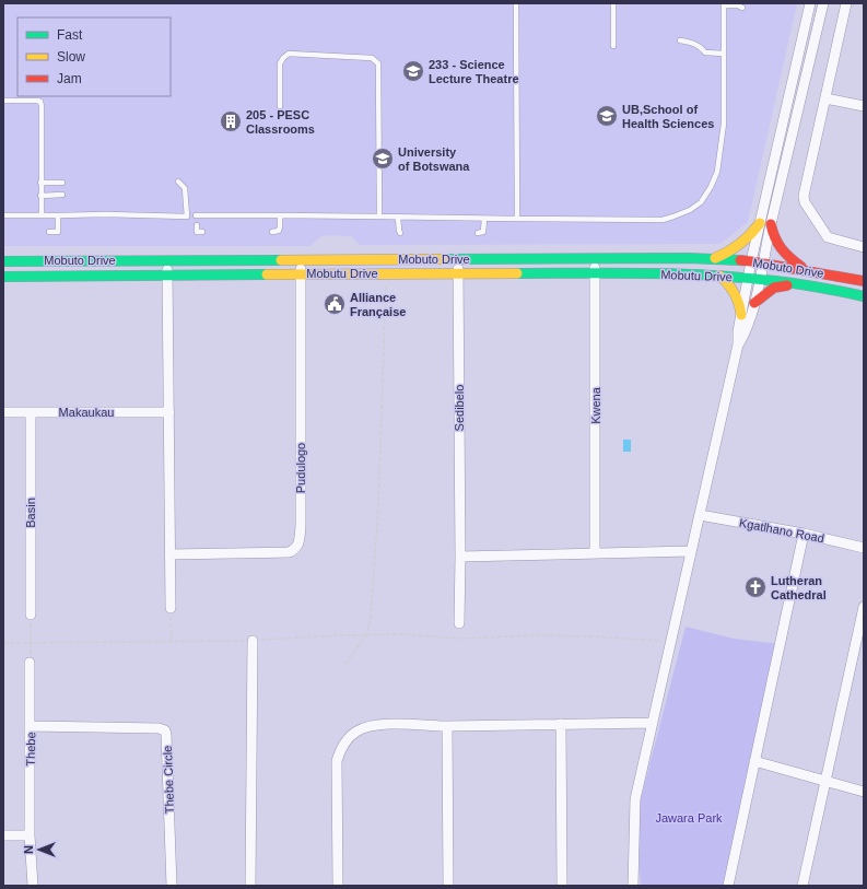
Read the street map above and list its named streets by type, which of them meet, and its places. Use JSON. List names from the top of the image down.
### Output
{
  "streets": {
    "main road": ["Mobuto Drive", "Mobutu Drive"],
    "street": [
      "Kwena",
      "Sedibelo",
      "Makaukau",
      "Pudulogo",
      "Basin",
      "Kgatlhano Road",
      "Thebe",
      "Thebe Circle"
    ]
  },
  "crossings": [
    ["Mobuto Drive", "Kwena"],
    ["Mobuto Drive", "Sedibelo"],
    ["Mobuto Drive", "Pudulogo"],
    ["Mobutu Drive", "Kwena"],
    ["Mobutu Drive", "Sedibelo"],
    ["Mobutu Drive", "Pudulogo"],
    ["Makaukau", "Basin"],
    ["Thebe", "Thebe Circle"]
  ],
  "parks": ["Jawara Park"],
  "places": {
    "school or university": ["233 - Science Lecture Theatre", "UB,School of Health Sciences", "University of Botswana"],
    "building": ["205 - PESC Classrooms"],
    "public building": ["Alliance Française"],
    "church": ["Lutheran Cathedral"]
  },
  "legend": ["Fast", "Slow", "Jam"],
  "north": "left"
}
